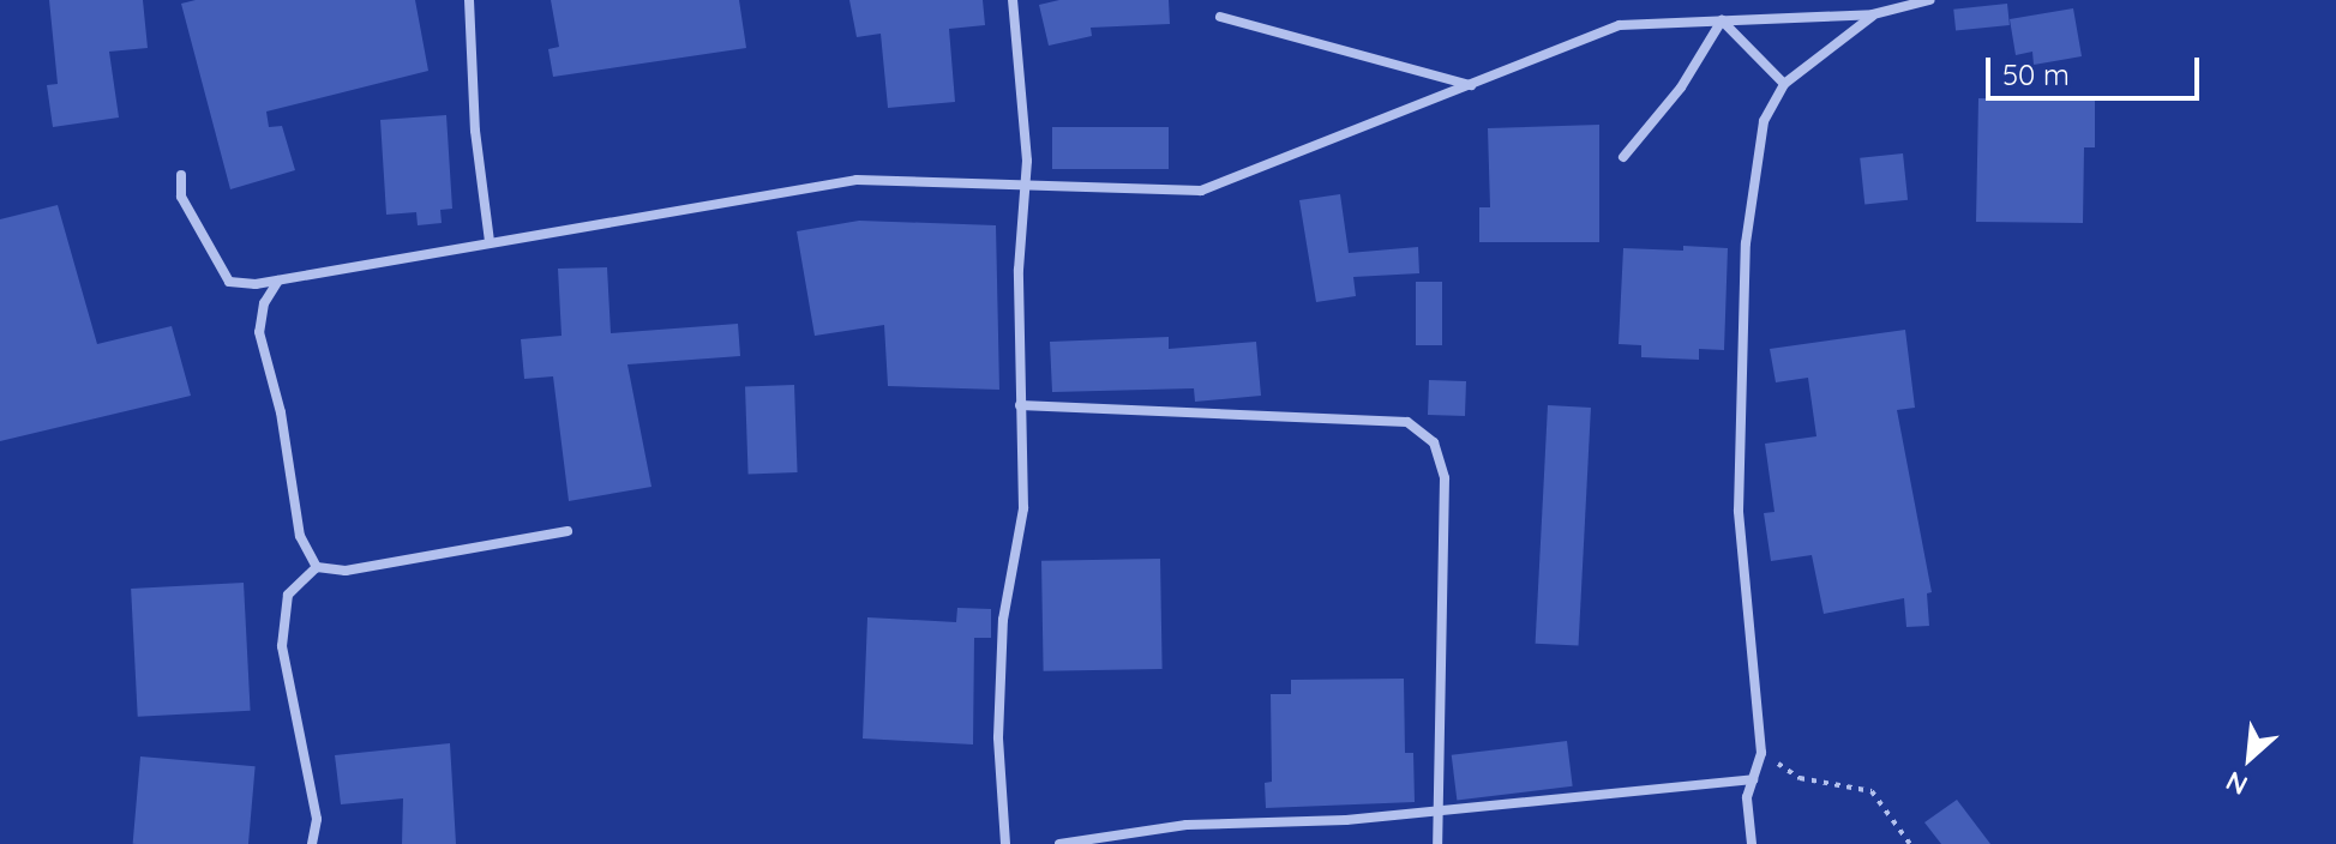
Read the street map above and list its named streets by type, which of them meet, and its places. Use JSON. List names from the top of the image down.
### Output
{
  "scale_bar": "50 m",
  "north": "bottom left"
}
